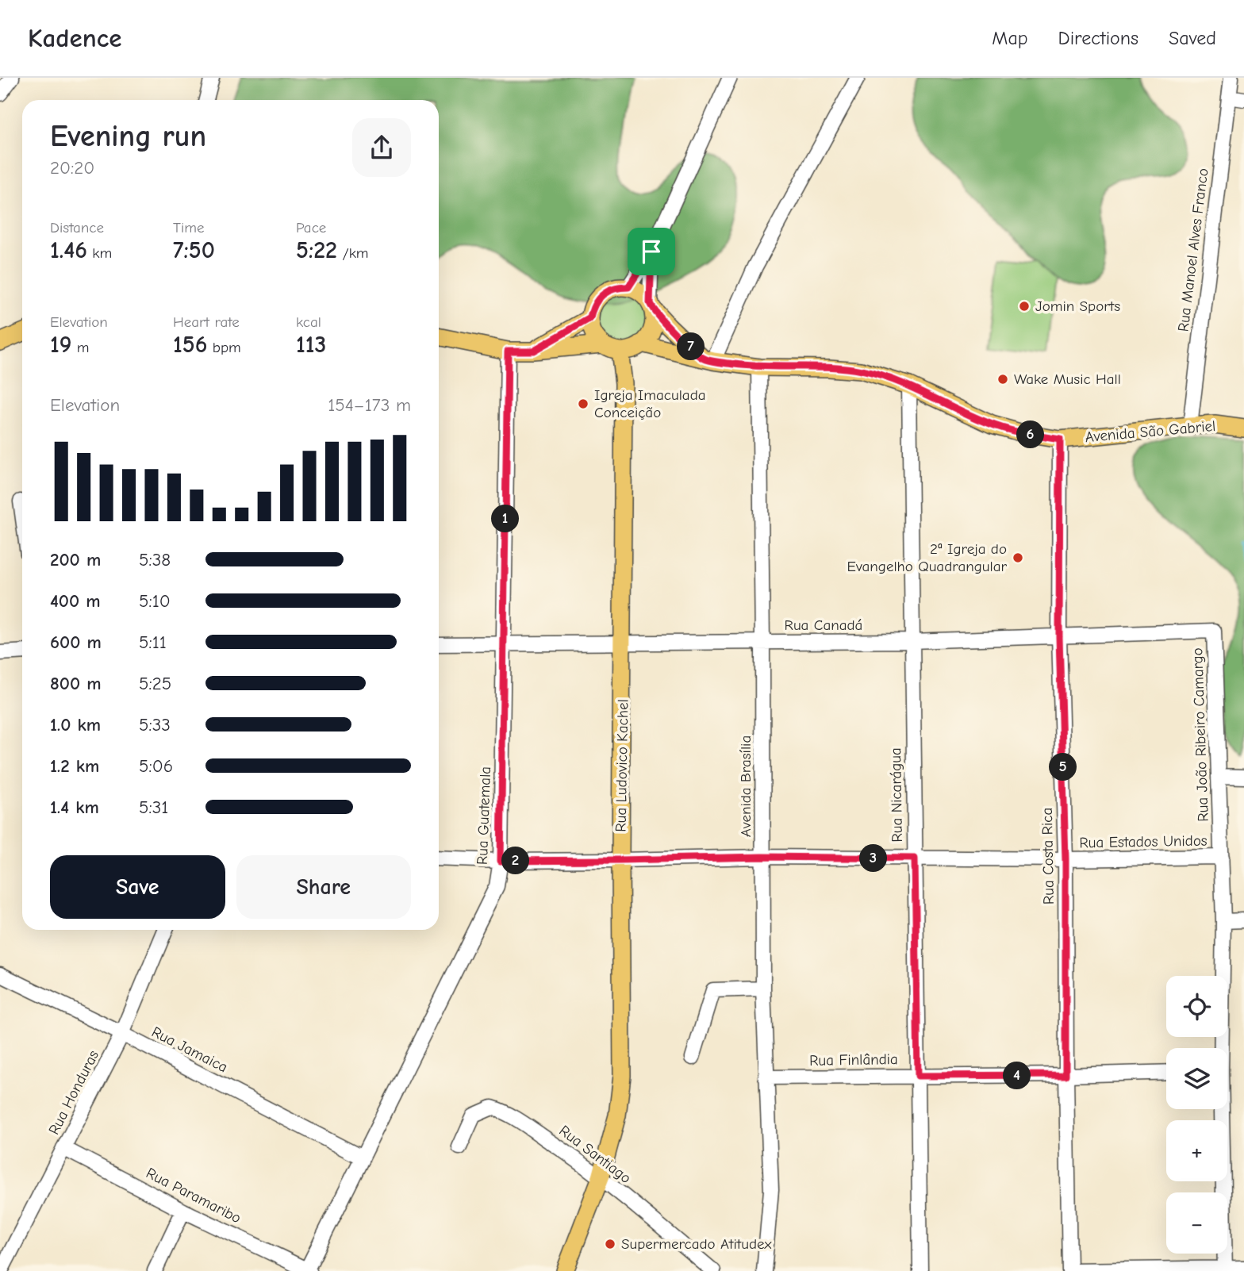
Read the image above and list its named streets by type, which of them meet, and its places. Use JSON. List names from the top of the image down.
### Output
{
  "streets": {
    "main road": ["Avenida São Gabriel", "Rua Ludovico Kachel"],
    "street": [
      "Rua Manoel Alves Franco",
      "Rua Canadá",
      "Rua João Ribeiro Camargo",
      "Avenida Brasília",
      "Rua Nicarágua",
      "Rua Guatemala",
      "Rua Estados Unidos",
      "Rua Costa Rica",
      "Rua Jamaica",
      "Rua Finlândia",
      "Rua Honduras",
      "Rua Santiago",
      "Rua Paramaribo"
    ]
  },
  "crossings": [
    ["Rua Manoel Alves Franco", "Avenida São Gabriel"],
    ["Avenida São Gabriel", "Rua Ludovico Kachel"],
    ["Avenida São Gabriel", "Avenida Brasília"],
    ["Avenida São Gabriel", "Rua Nicarágua"],
    ["Avenida São Gabriel", "Rua Costa Rica"],
    ["Rua Canadá", "Rua João Ribeiro Camargo"],
    ["Rua Canadá", "Rua Ludovico Kachel"],
    ["Rua Canadá", "Avenida Brasília"],
    ["Rua Canadá", "Rua Nicarágua"],
    ["Rua Canadá", "Rua Guatemala"],
    ["Rua Canadá", "Rua Costa Rica"],
    ["Rua João Ribeiro Camargo", "Rua Estados Unidos"],
    ["Rua Ludovico Kachel", "Rua Estados Unidos"],
    ["Rua Ludovico Kachel", "Rua Santiago"],
    ["Avenida Brasília", "Rua Estados Unidos"],
    ["Avenida Brasília", "Rua Finlândia"],
    ["Rua Nicarágua", "Rua Estados Unidos"],
    ["Rua Nicarágua", "Rua Finlândia"],
    ["Rua Guatemala", "Rua Estados Unidos"],
    ["Rua Guatemala", "Rua Jamaica"],
    ["Rua Guatemala", "Rua Paramaribo"],
    ["Rua Estados Unidos", "Rua Costa Rica"],
    ["Rua Costa Rica", "Rua Finlândia"],
    ["Rua Jamaica", "Rua Honduras"],
    ["Rua Honduras", "Rua Paramaribo"]
  ],
  "places": [
    "Jomin Sports",
    "Wake Music Hall",
    "Igreja Imaculada Conceição",
    "2ª Igreja do Evangelho Quadrangular",
    "Supermercado Atitudex"
  ],
  "page": {
    "header": "Kadence",
    "nav": ["Map", "Directions", "Saved"],
    "heading": ["Evening run", "20:20"],
    "stats": [
      ["Distance", "1.46 km"],
      ["Time", "7:50"],
      ["Pace", "5:22 /km"],
      ["Elevation", "19 m"],
      ["Heart rate", "156 bpm"],
      ["kcal", "113"]
    ],
    "pins": [
      "7",
      "6",
      "1",
      "5",
      "3",
      "2",
      "4"
    ],
    "chart": ["Elevation", "154–173 m"],
    "list": [
      {
        "name": "200 m",
        "note": "5:38"
      },
      {
        "name": "400 m",
        "note": "5:10"
      },
      {
        "name": "600 m",
        "note": "5:11"
      },
      {
        "name": "800 m",
        "note": "5:25"
      },
      {
        "name": "1.0 km",
        "note": "5:33"
      },
      {
        "name": "1.2 km",
        "note": "5:06"
      },
      {
        "name": "1.4 km",
        "note": "5:31"
      }
    ],
    "buttons": ["Save", "Share"],
    "map_buttons": ["+", "−"]
  }
}
